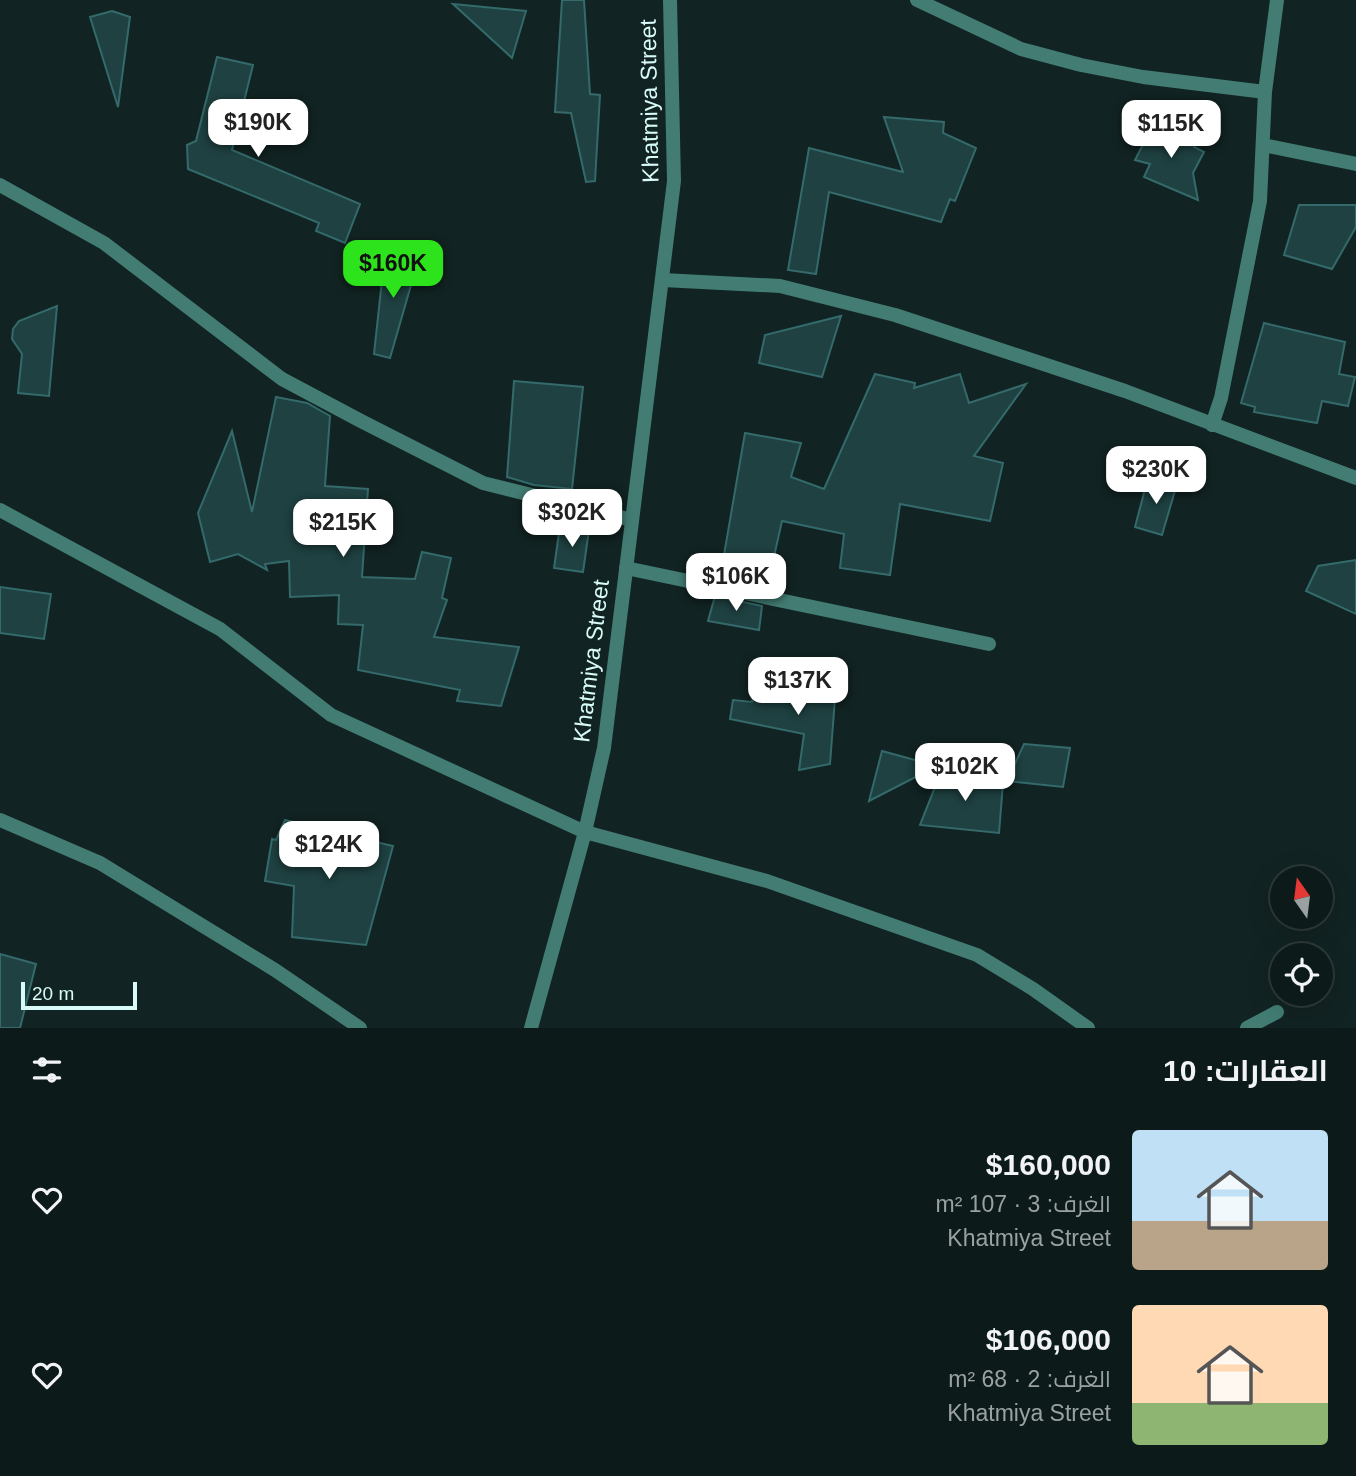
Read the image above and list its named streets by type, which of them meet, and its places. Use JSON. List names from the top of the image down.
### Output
{
  "streets": {
    "street": ["Khatmiya Street"]
  },
  "scale_bar": "20 m",
  "north": "top",
  "page": {
    "price": [
      "$190K",
      "$115K",
      "$160K",
      "$230K",
      "$302K",
      "$215K",
      "$106K",
      "$137K",
      "$102K",
      "$124K"
    ],
    "scale": "20 m",
    "heading": "العقارات: 10",
    "list": [
      {
        "name": "$160,000",
        "note": "الغرف: 3 · 107 m² · Khatmiya Street"
      },
      {
        "name": "$106,000",
        "note": "الغرف: 2 · 68 m² · Khatmiya Street"
      }
    ]
  }
}
